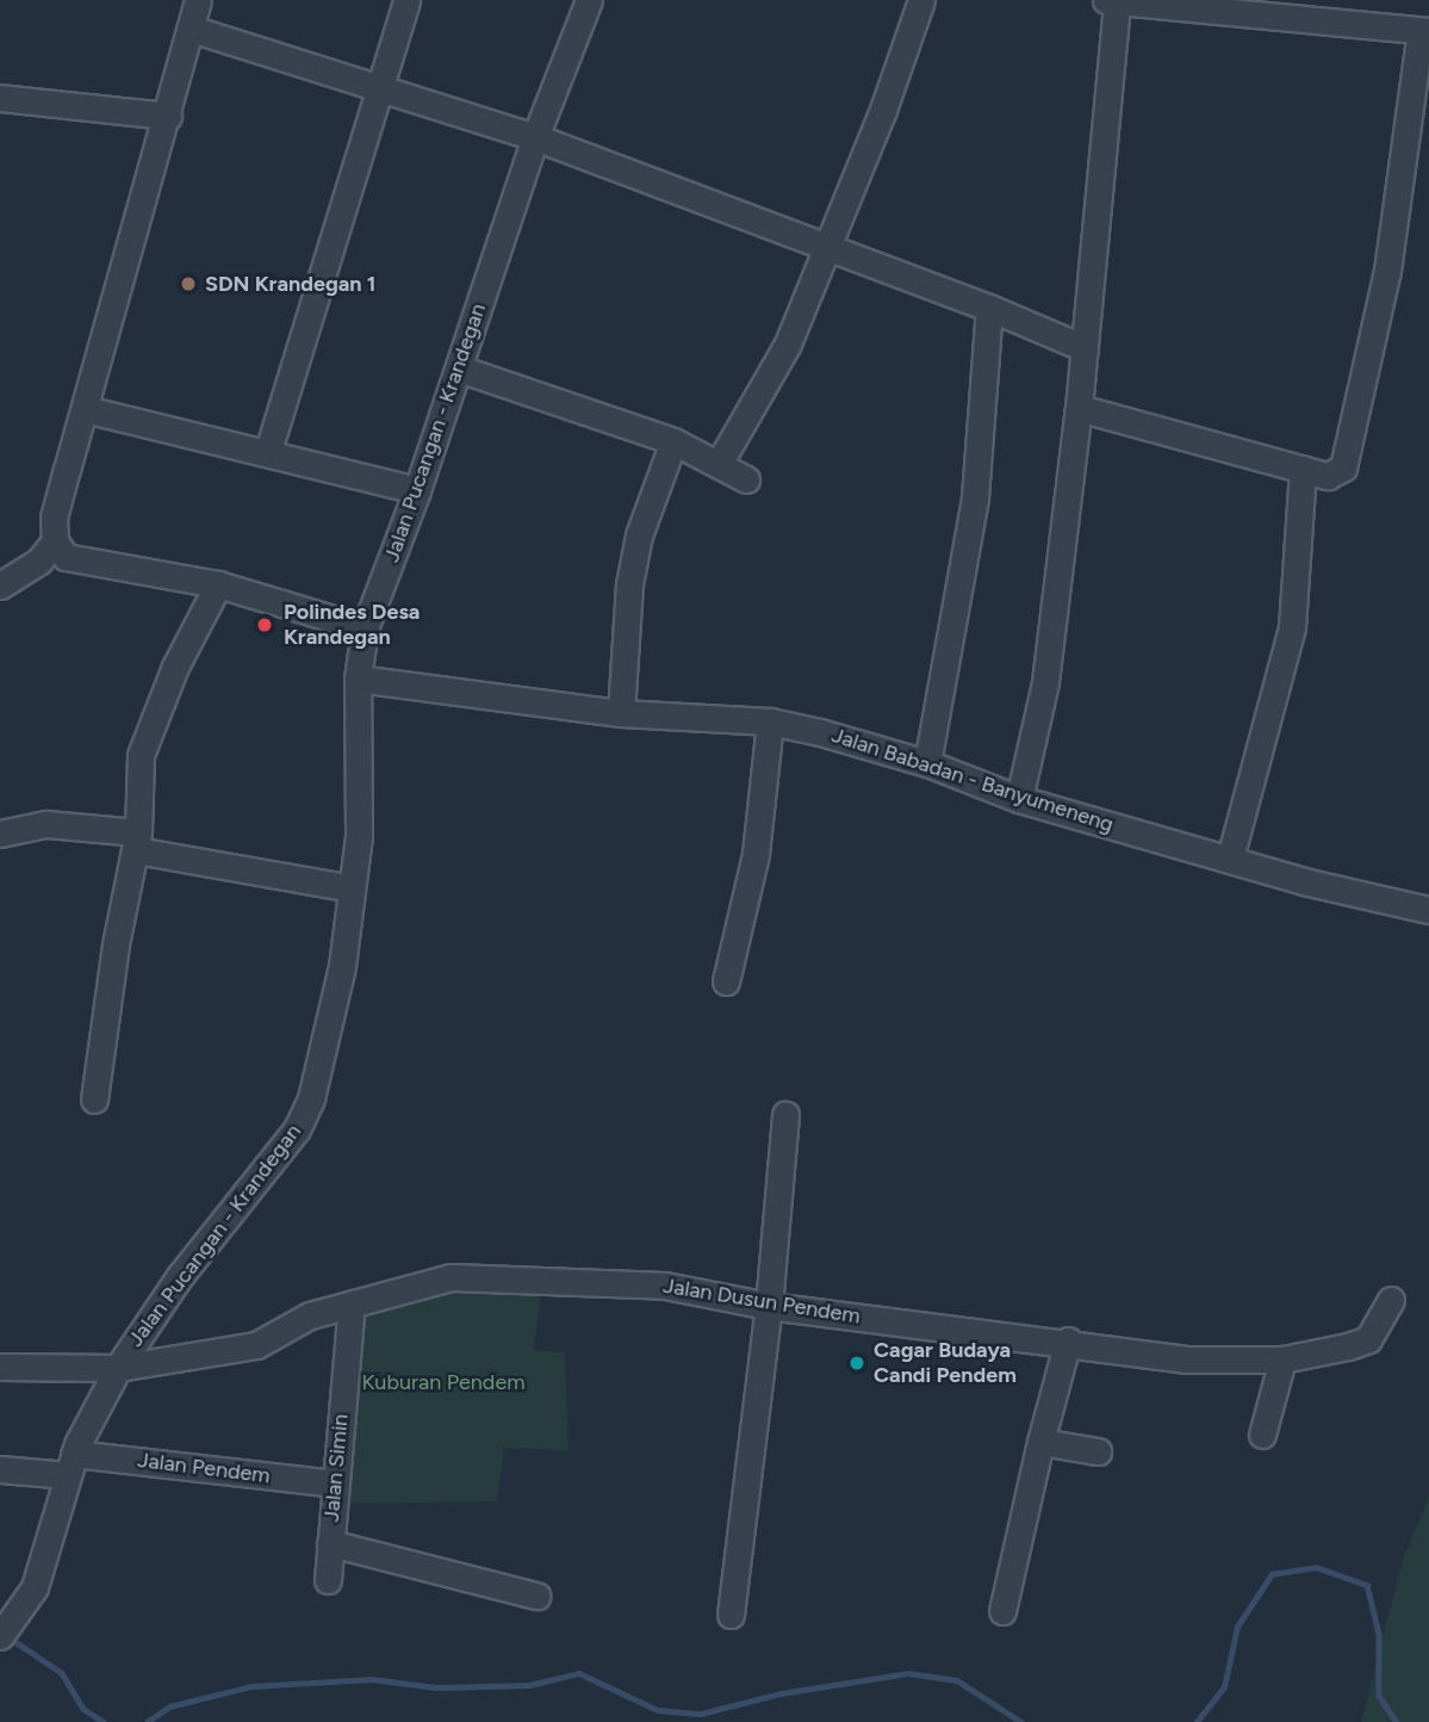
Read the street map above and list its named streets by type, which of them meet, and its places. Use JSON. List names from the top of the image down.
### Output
{
  "streets": {
    "street": [
      "Jalan Pucangan - Krandegan",
      "Jalan Babadan - Banyumeneng",
      "Jalan Dusun Pendem",
      "Jalan Pendem",
      "Jalan Simin"
    ]
  },
  "crossings": [
    ["Jalan Pucangan - Krandegan", "Jalan Babadan - Banyumeneng"],
    ["Jalan Pucangan - Krandegan", "Jalan Dusun Pendem"],
    ["Jalan Pucangan - Krandegan", "Jalan Pendem"],
    ["Jalan Dusun Pendem", "Jalan Simin"],
    ["Jalan Pendem", "Jalan Simin"]
  ],
  "parks": ["Kuburan Pendem"],
  "places": ["SDN Krandegan 1", "Polindes Desa Krandegan", "Cagar Budaya Candi Pendem"]
}
